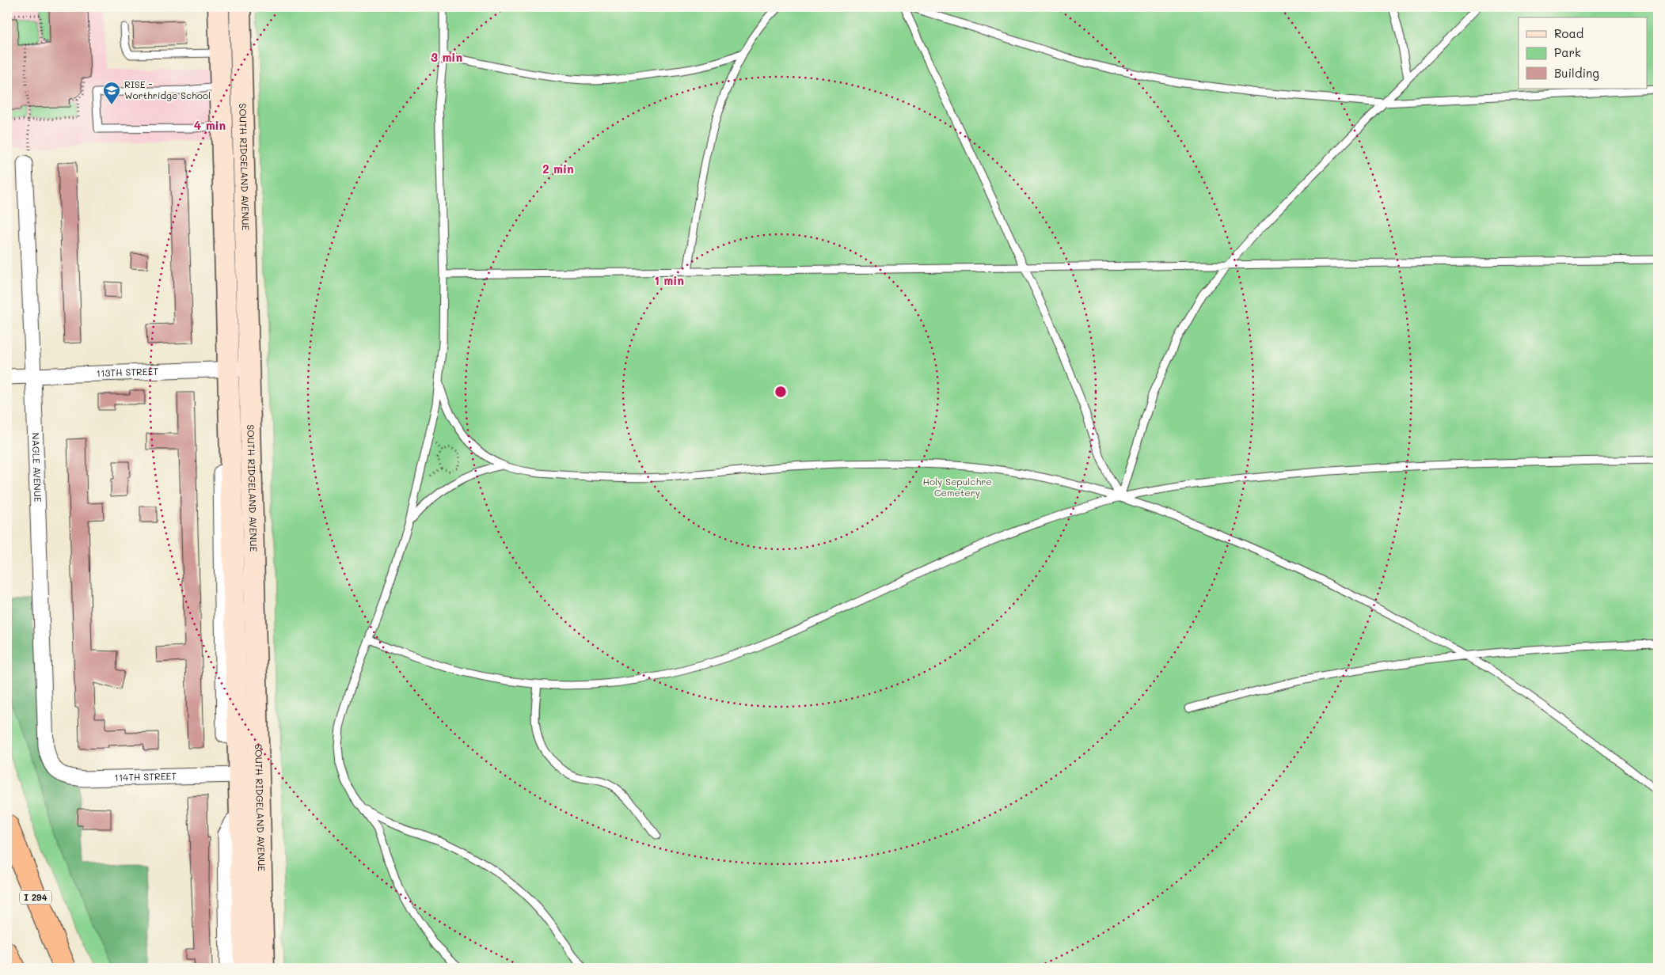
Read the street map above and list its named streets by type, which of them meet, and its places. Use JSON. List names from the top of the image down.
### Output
{
  "streets": {
    "highway": ["I 294"],
    "main road": ["SOUTH RIDGELAND AVENUE"],
    "street": ["113TH STREET", "NAGLE AVENUE", "114TH STREET"]
  },
  "crossings": [
    ["SOUTH RIDGELAND AVENUE", "113TH STREET"],
    ["SOUTH RIDGELAND AVENUE", "114TH STREET"],
    ["113TH STREET", "NAGLE AVENUE"],
    ["NAGLE AVENUE", "114TH STREET"]
  ],
  "parks": ["Holy Sepulchre Cemetery"],
  "places": {
    "school or university": ["RISE - Worthridge School"]
  },
  "legend": ["Road", "Park", "Building"],
  "rings": [
    "3 min",
    "4 min",
    "2 min",
    "1 min"
  ]
}
